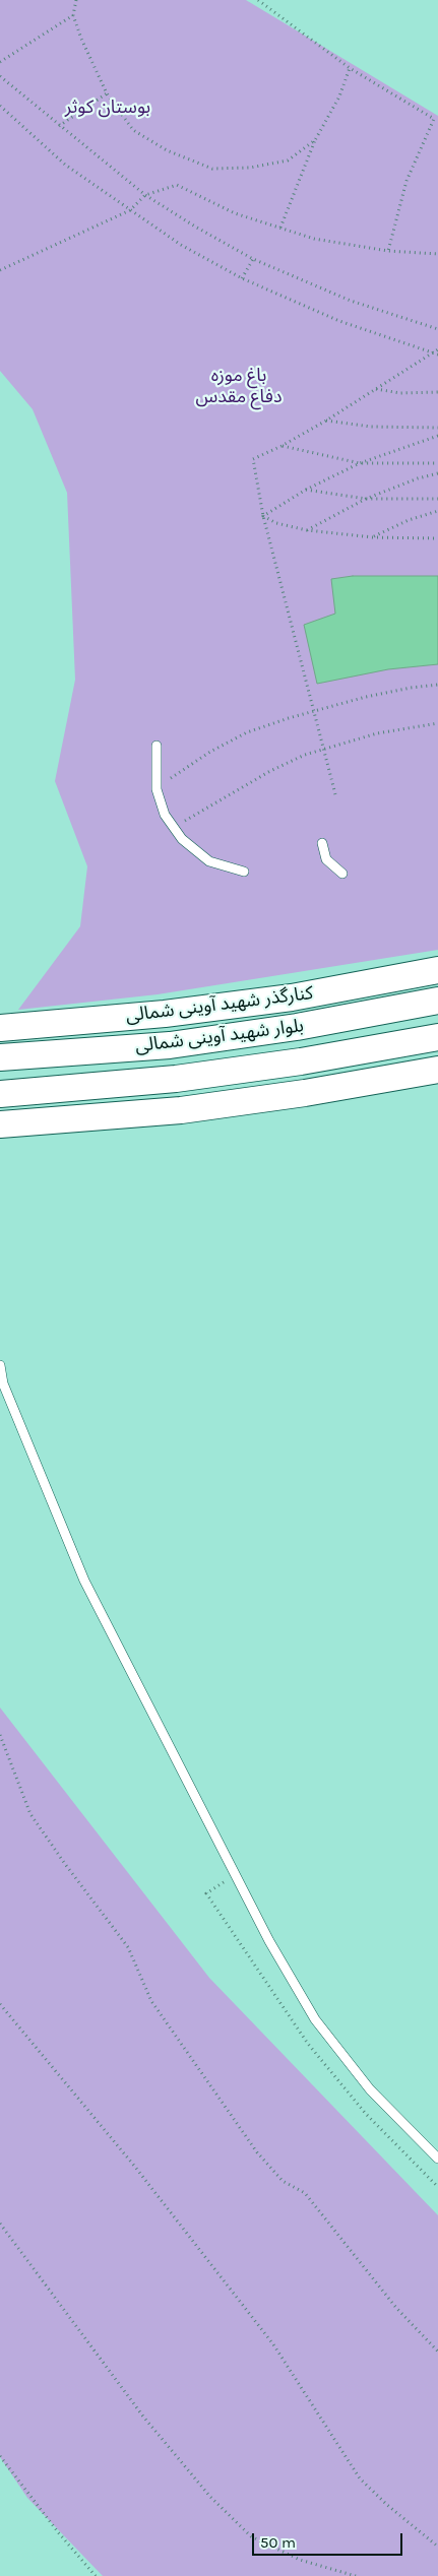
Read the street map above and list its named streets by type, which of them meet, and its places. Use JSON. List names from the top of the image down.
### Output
{
  "streets": {
    "main road": ["کنارگذر شهید آوینی شمالی", "بلوار شهید آوینی شمالی"]
  },
  "parks": ["بوستان کوثر", "باغ موزه دفاع مقدس"],
  "scale_bar": "50 m"
}
